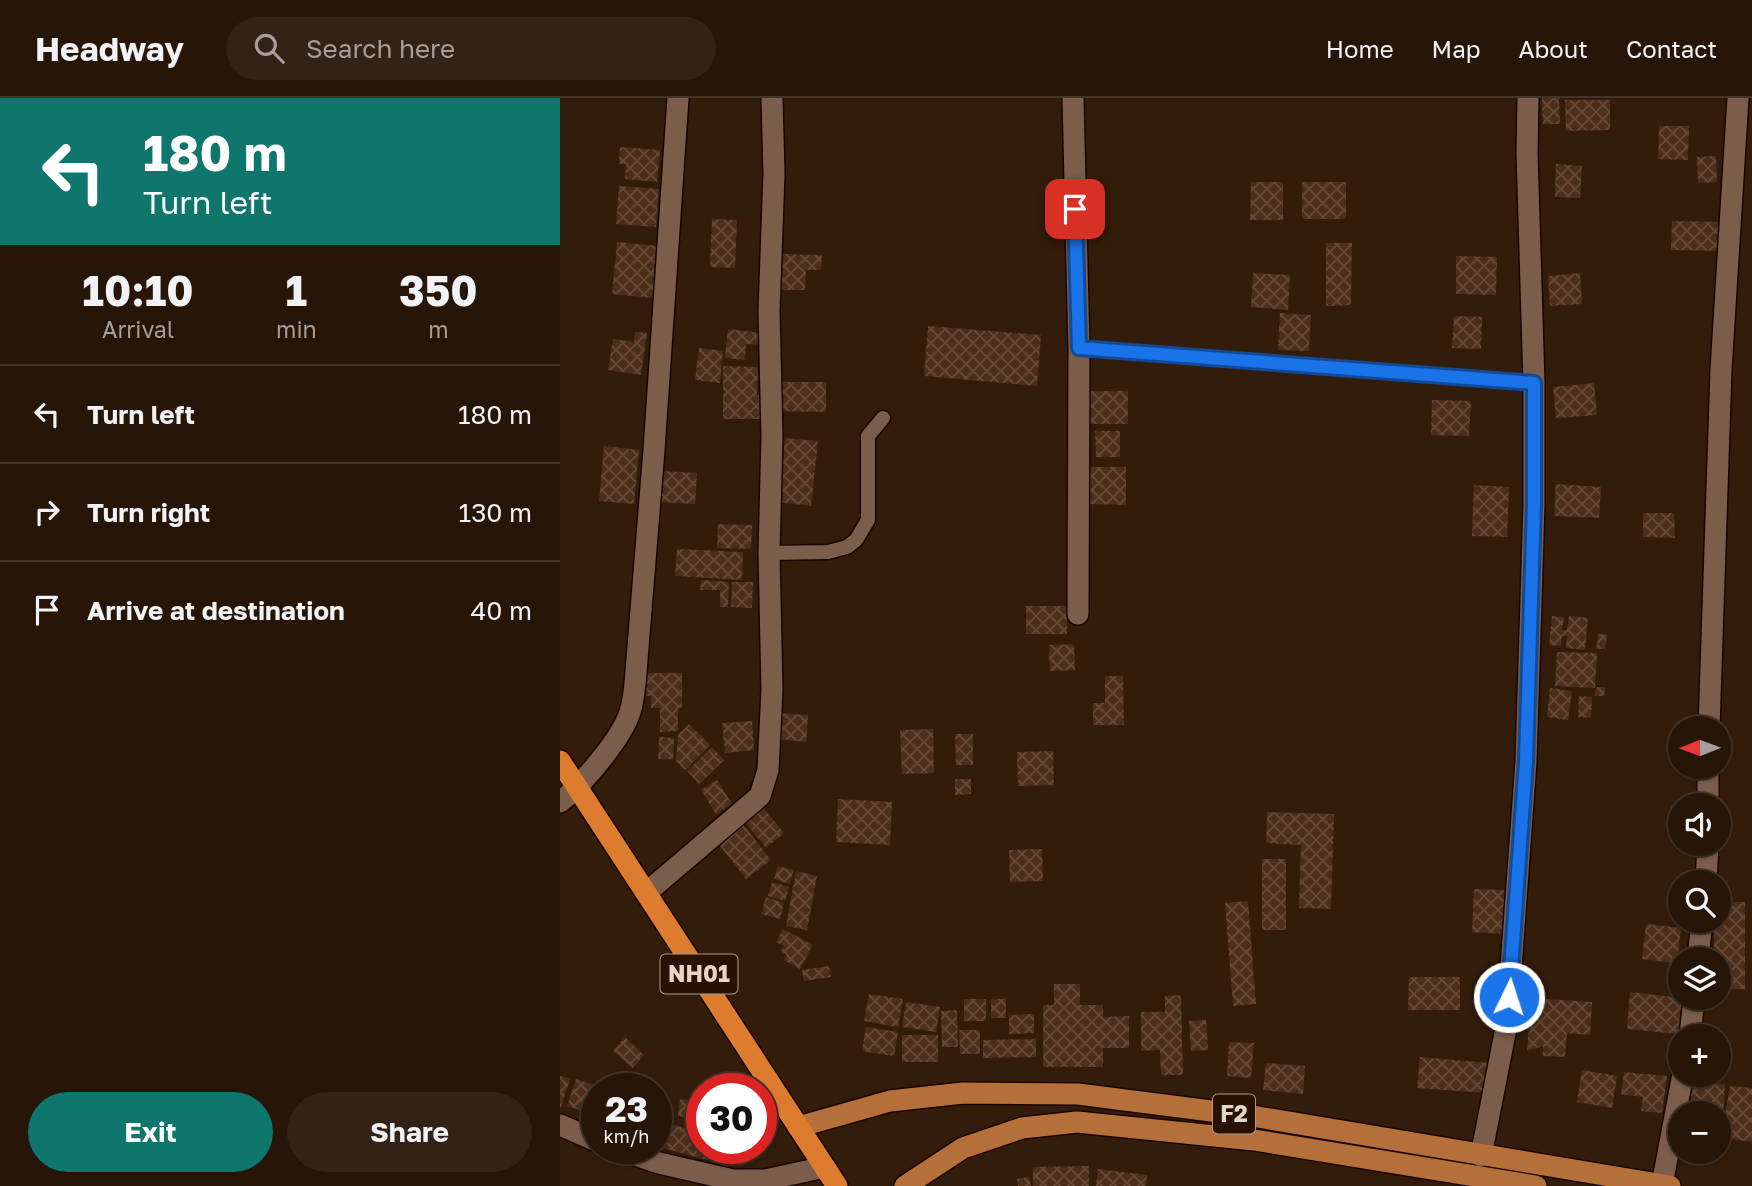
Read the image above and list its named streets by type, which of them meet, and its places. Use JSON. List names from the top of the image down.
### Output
{
  "streets": {
    "highway": ["NH01"],
    "main road": ["F2"]
  },
  "crossings": [
    ["NH01", "F2"]
  ],
  "north": "left",
  "page": {
    "header": "Headway",
    "search": "Search here",
    "nav": [
      "Home",
      "Map",
      "About",
      "Contact"
    ],
    "turn": ["180 m", "Turn left"],
    "eta": [
      "10:10",
      "Arrival",
      "1",
      "min",
      "350",
      "m"
    ],
    "list": [
      {
        "name": "Turn left",
        "value": "180 m"
      },
      {
        "name": "Turn right",
        "value": "130 m"
      },
      {
        "name": "Arrive at destination",
        "value": "40 m"
      }
    ],
    "map_buttons": ["+", "−"],
    "speed": "23 km/h",
    "limit": "30",
    "buttons": ["Exit", "Share"]
  }
}
